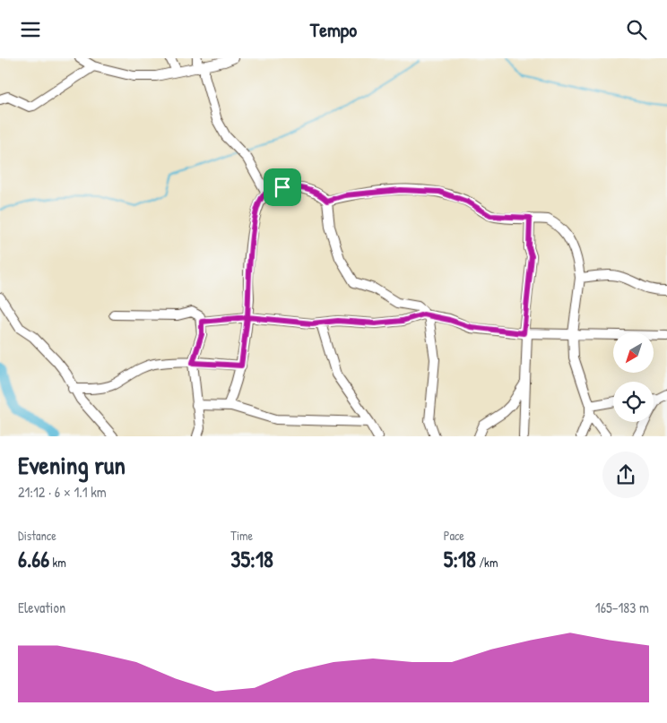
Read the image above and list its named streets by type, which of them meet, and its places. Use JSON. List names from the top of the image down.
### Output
{
  "north": "bottom left",
  "page": {
    "header": "Tempo",
    "heading": ["Evening run", "21:12 · 6 × 1.1 km"],
    "stats": [
      ["Distance", "6.66 km"],
      ["Time", "35:18"],
      ["Pace", "5:18 /km"]
    ],
    "chart": ["Elevation", "165–183 m"]
  }
}
